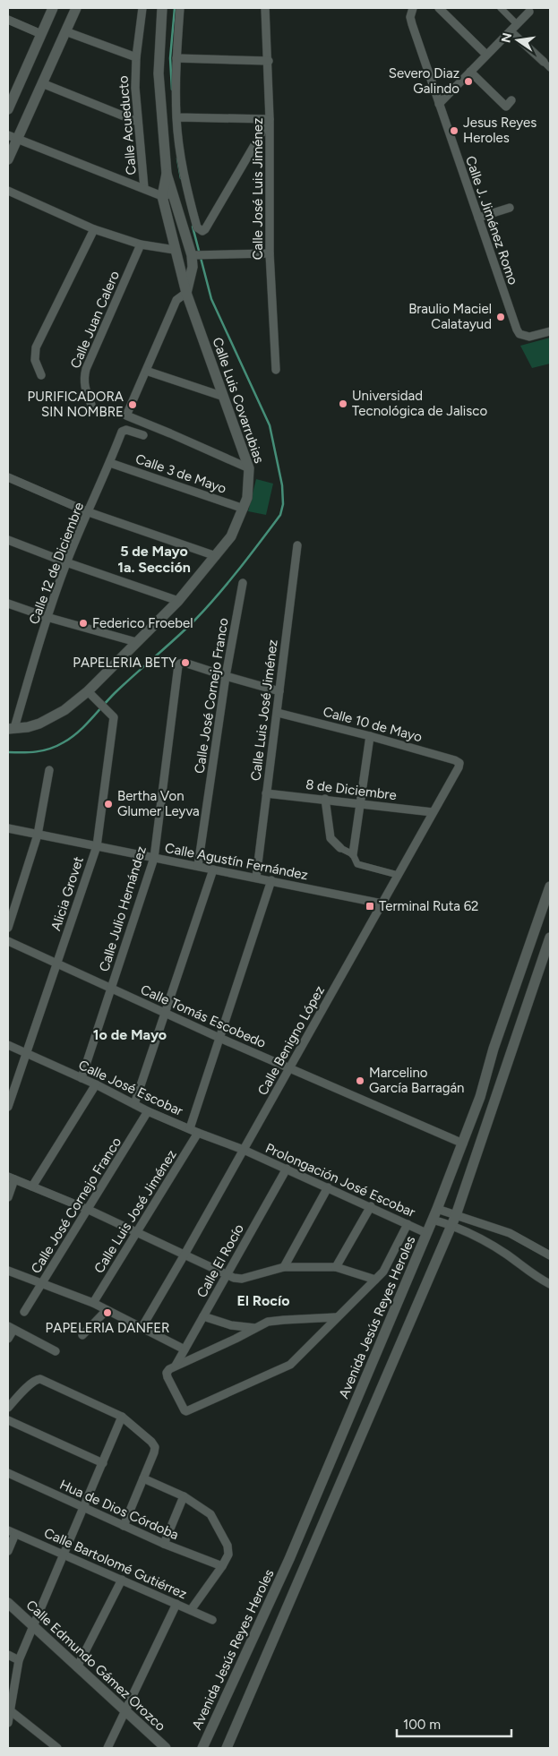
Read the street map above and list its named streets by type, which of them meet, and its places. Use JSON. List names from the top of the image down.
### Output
{
  "streets": {
    "street": [
      "Calle Acueducto",
      "Calle José Luis Jiménez",
      "Calle J. Jiménez Romo",
      "Calle Juan Calero",
      "Calle Luis Covarrubias",
      "Calle 3 de Mayo",
      "Calle 12 de Diciembre",
      "Calle José Cornejo Franco",
      "Calle Luis José Jiménez",
      "Calle 10 de Mayo",
      "8 de Diciembre",
      "Calle Agustín Fernández",
      "Alicia Grovet",
      "Calle Julio Hernández",
      "Calle Tomás Escobedo",
      "Calle Benigno López",
      "Calle José Escobar",
      "Prolongación José Escobar",
      "Calle El Rocío",
      "Avenida Jesús Reyes Heroles",
      "Hua de Dios Córdoba",
      "Calle Bartolomé Gutiérrez",
      "Calle Edmundo Gámez Orozco"
    ]
  },
  "crossings": [
    ["Calle Luis Covarrubias", "Calle 3 de Mayo"],
    ["Calle Luis Covarrubias", "Calle 12 de Diciembre"],
    ["Calle Luis Covarrubias", "Alicia Grovet"],
    ["Calle 3 de Mayo", "Calle 12 de Diciembre"],
    ["Calle José Cornejo Franco", "Calle Agustín Fernández"],
    ["Calle José Cornejo Franco", "Calle Julio Hernández"],
    ["Calle José Cornejo Franco", "Calle José Escobar"],
    ["Calle Luis José Jiménez", "Calle 10 de Mayo"],
    ["Calle Luis José Jiménez", "8 de Diciembre"],
    ["Calle Luis José Jiménez", "Calle Agustín Fernández"],
    ["Calle Luis José Jiménez", "Calle José Escobar"],
    ["Calle 10 de Mayo", "Calle Benigno López"],
    ["8 de Diciembre", "Calle Benigno López"],
    ["Calle Agustín Fernández", "Alicia Grovet"],
    ["Calle Agustín Fernández", "Calle Julio Hernández"],
    ["Calle Agustín Fernández", "Calle Benigno López"],
    ["Alicia Grovet", "Calle Tomás Escobedo"],
    ["Alicia Grovet", "Calle José Escobar"],
    ["Calle Julio Hernández", "Calle Tomás Escobedo"],
    ["Calle Julio Hernández", "Calle José Escobar"],
    ["Calle Tomás Escobedo", "Calle Benigno López"],
    ["Calle Tomás Escobedo", "Avenida Jesús Reyes Heroles"],
    ["Calle Benigno López", "Calle José Escobar"],
    ["Calle Benigno López", "Prolongación José Escobar"],
    ["Calle José Escobar", "Prolongación José Escobar"],
    ["Prolongación José Escobar", "Calle El Rocío"],
    ["Prolongación José Escobar", "Avenida Jesús Reyes Heroles"]
  ],
  "districts": ["5 de Mayo 1a. Sección", "1o de Mayo", "El Rocío"],
  "places": {
    "other": [
      "Severo Diaz Galindo",
      "Jesus Reyes Heroles",
      "Braulio Maciel Calatayud",
      "Universidad Tecnológica de Jalisco",
      "PURIFICADORA SIN NOMBRE",
      "Federico Froebel",
      "PAPELERIA BETY",
      "Bertha Von Glumer Leyva",
      "Marcelino García Barragán",
      "PAPELERIA DANFER"
    ],
    "transit": ["Terminal Ruta 62"]
  },
  "scale_bar": "100 m",
  "north": "left"
}
